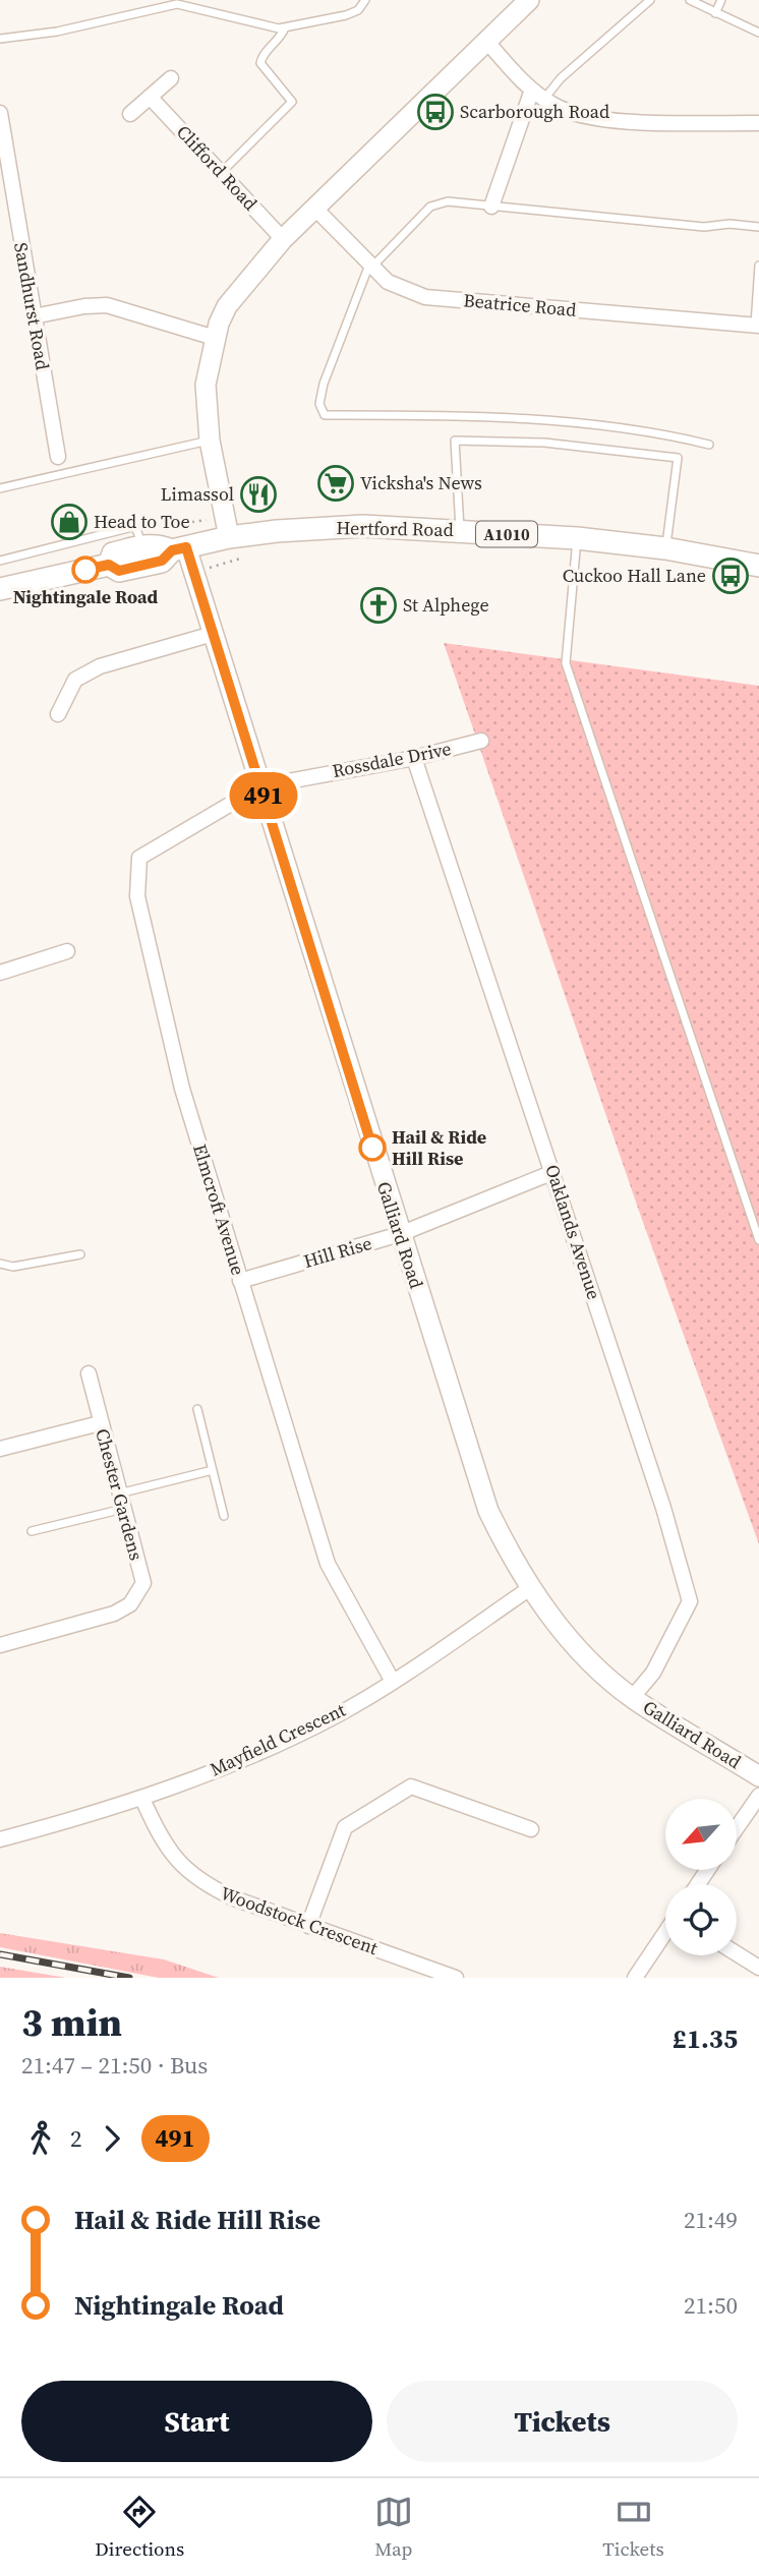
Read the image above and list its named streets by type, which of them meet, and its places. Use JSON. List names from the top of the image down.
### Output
{
  "streets": {
    "main road": ["Hertford Road", "A1010"],
    "street": [
      "Clifford Road",
      "Beatrice Road",
      "Sandhurst Road",
      "Rossdale Drive",
      "Elmcroft Avenue",
      "Oaklands Avenue",
      "Galliard Road",
      "Hill Rise",
      "Chester Gardens",
      "Mayfield Crescent",
      "Woodstock Crescent"
    ]
  },
  "crossings": [
    ["Hertford Road", "Galliard Road"],
    ["Rossdale Drive", "Elmcroft Avenue"],
    ["Rossdale Drive", "Oaklands Avenue"],
    ["Rossdale Drive", "Galliard Road"],
    ["Elmcroft Avenue", "Galliard Road"],
    ["Elmcroft Avenue", "Hill Rise"],
    ["Elmcroft Avenue", "Mayfield Crescent"],
    ["Oaklands Avenue", "Galliard Road"],
    ["Oaklands Avenue", "Hill Rise"],
    ["Galliard Road", "Hill Rise"],
    ["Galliard Road", "Mayfield Crescent"],
    ["Mayfield Crescent", "Woodstock Crescent"]
  ],
  "places": {
    "bus stop": ["Scarborough Road", "Cuckoo Hall Lane"],
    "supermarket": ["Vicksha's News"],
    "restaurant": ["Limassol"],
    "shop": ["Head to Toe"],
    "other": ["Nightingale Road", "Hail & Ride Hill Rise"],
    "church": ["St Alphege"]
  },
  "lines": ["bus line 491"],
  "north": "bottom left",
  "page": {
    "on_map": "491",
    "heading": ["3 min", "21:47 – 21:50 · Bus", "£1.35"],
    "legs": ["2", "491"],
    "list": [
      {
        "name": "Hail & Ride Hill Rise",
        "value": "21:49"
      },
      {
        "name": "Nightingale Road",
        "value": "21:50"
      }
    ],
    "buttons": ["Start", "Tickets"],
    "tabs": ["Directions", "Map", "Tickets"]
  }
}
